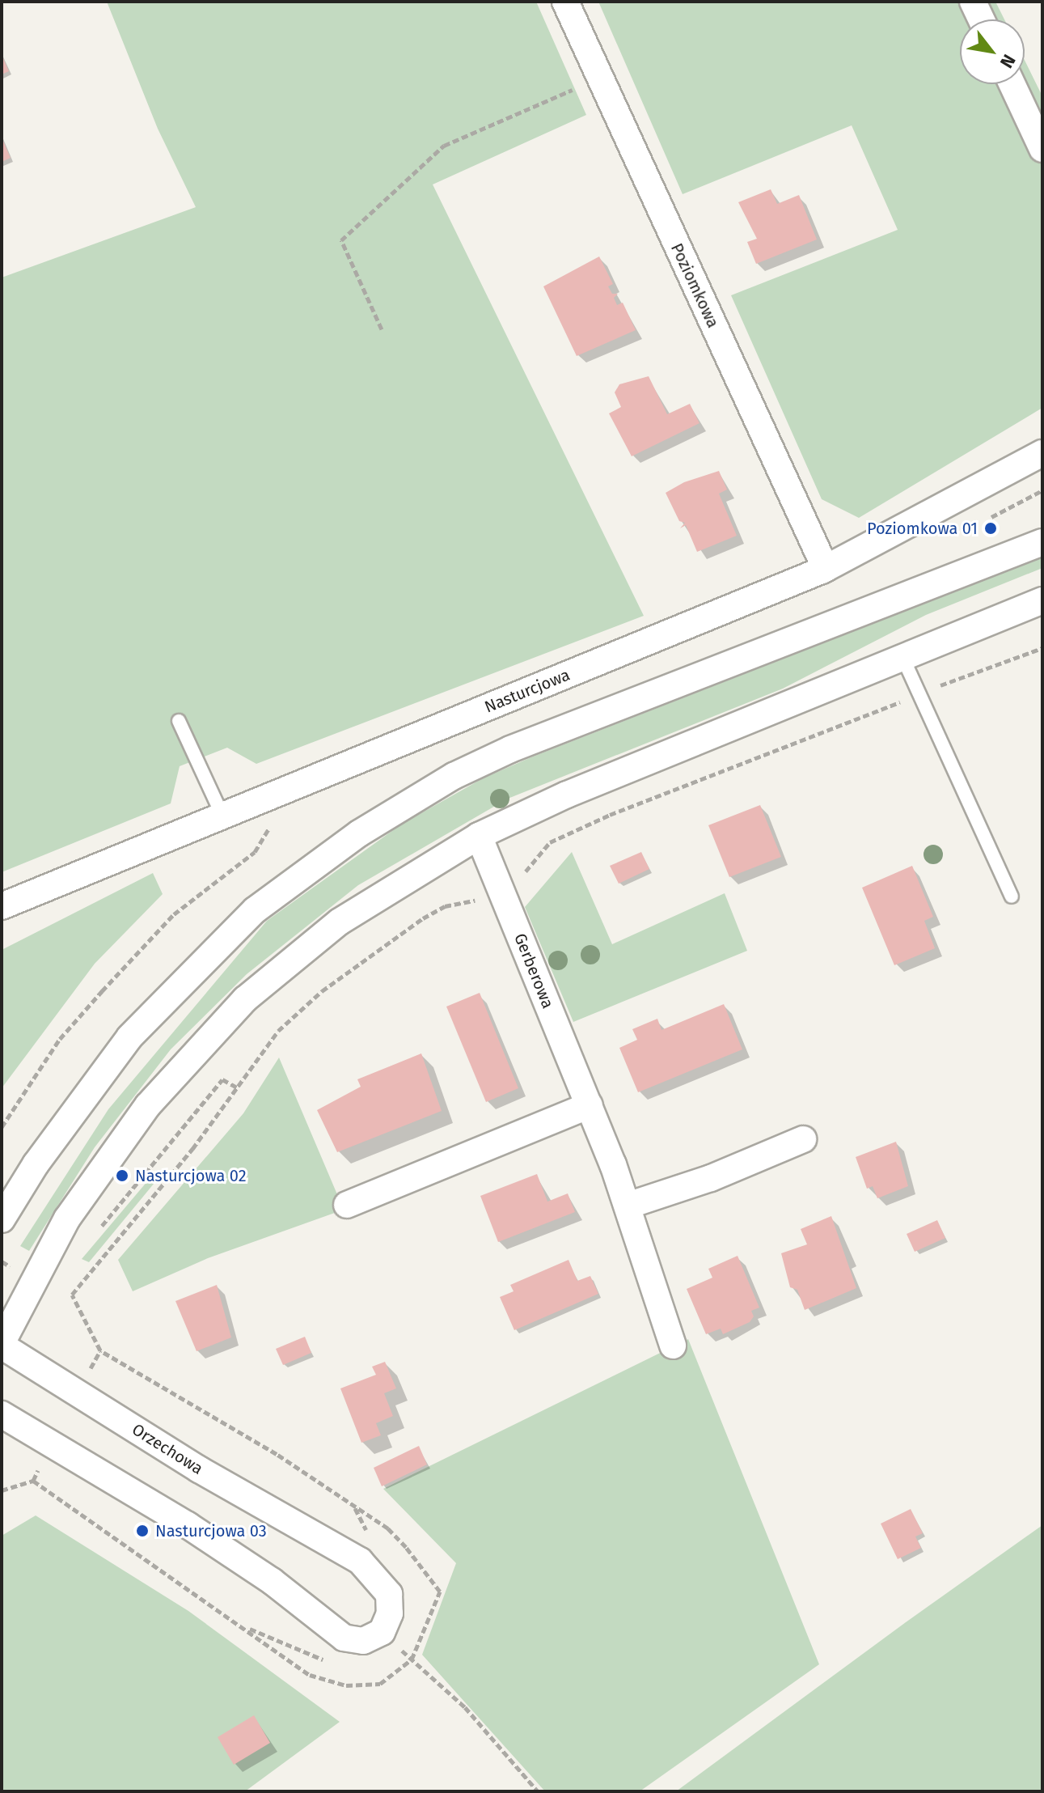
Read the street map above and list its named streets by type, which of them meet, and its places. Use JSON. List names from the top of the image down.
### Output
{
  "streets": {
    "street": [
      "Poziomkowa",
      "Nasturcjowa",
      "Gerberowa",
      "Orzechowa"
    ]
  },
  "crossings": [
    ["Poziomkowa", "Nasturcjowa"]
  ],
  "places": ["Poziomkowa 01", "Nasturcjowa 02", "Nasturcjowa 03"],
  "north": "bottom right"
}
